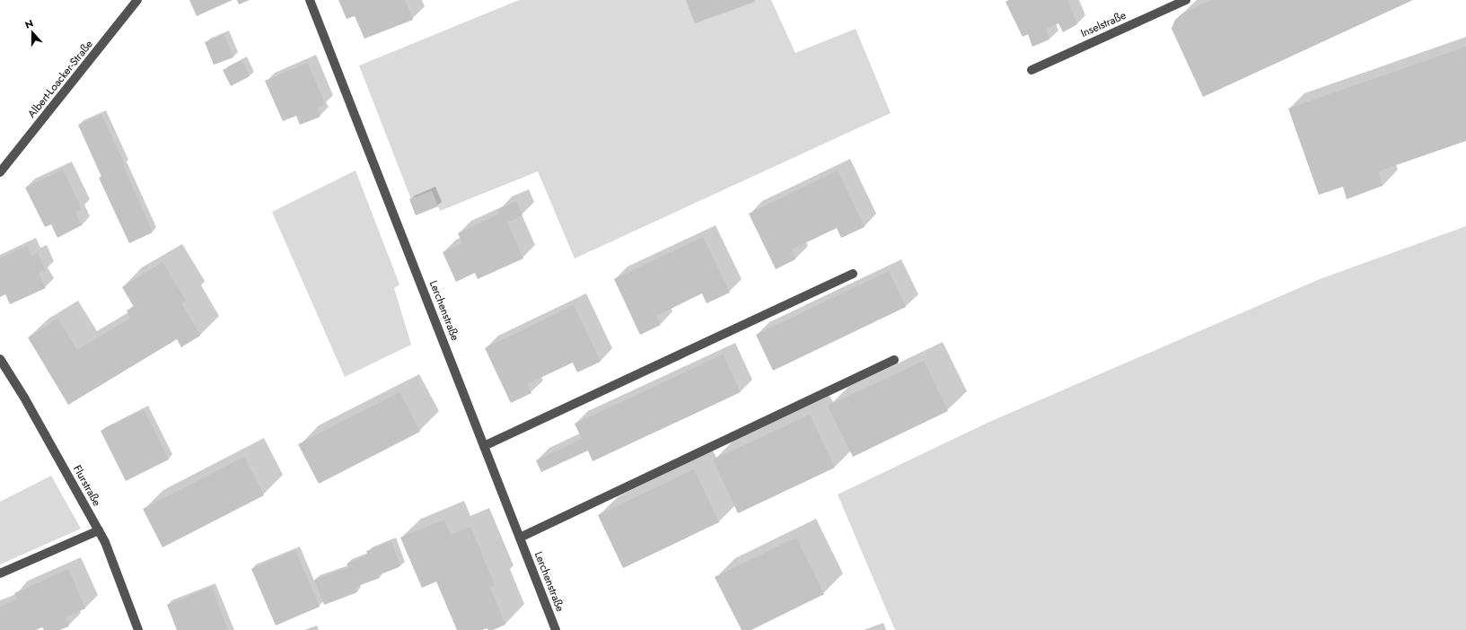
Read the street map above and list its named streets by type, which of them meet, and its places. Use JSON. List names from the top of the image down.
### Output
{
  "streets": {
    "street": [
      "Inselstraße",
      "Albert-Loacker-Straße",
      "Lerchenstraße",
      "Flurstraße"
    ]
  },
  "north": "top"
}
